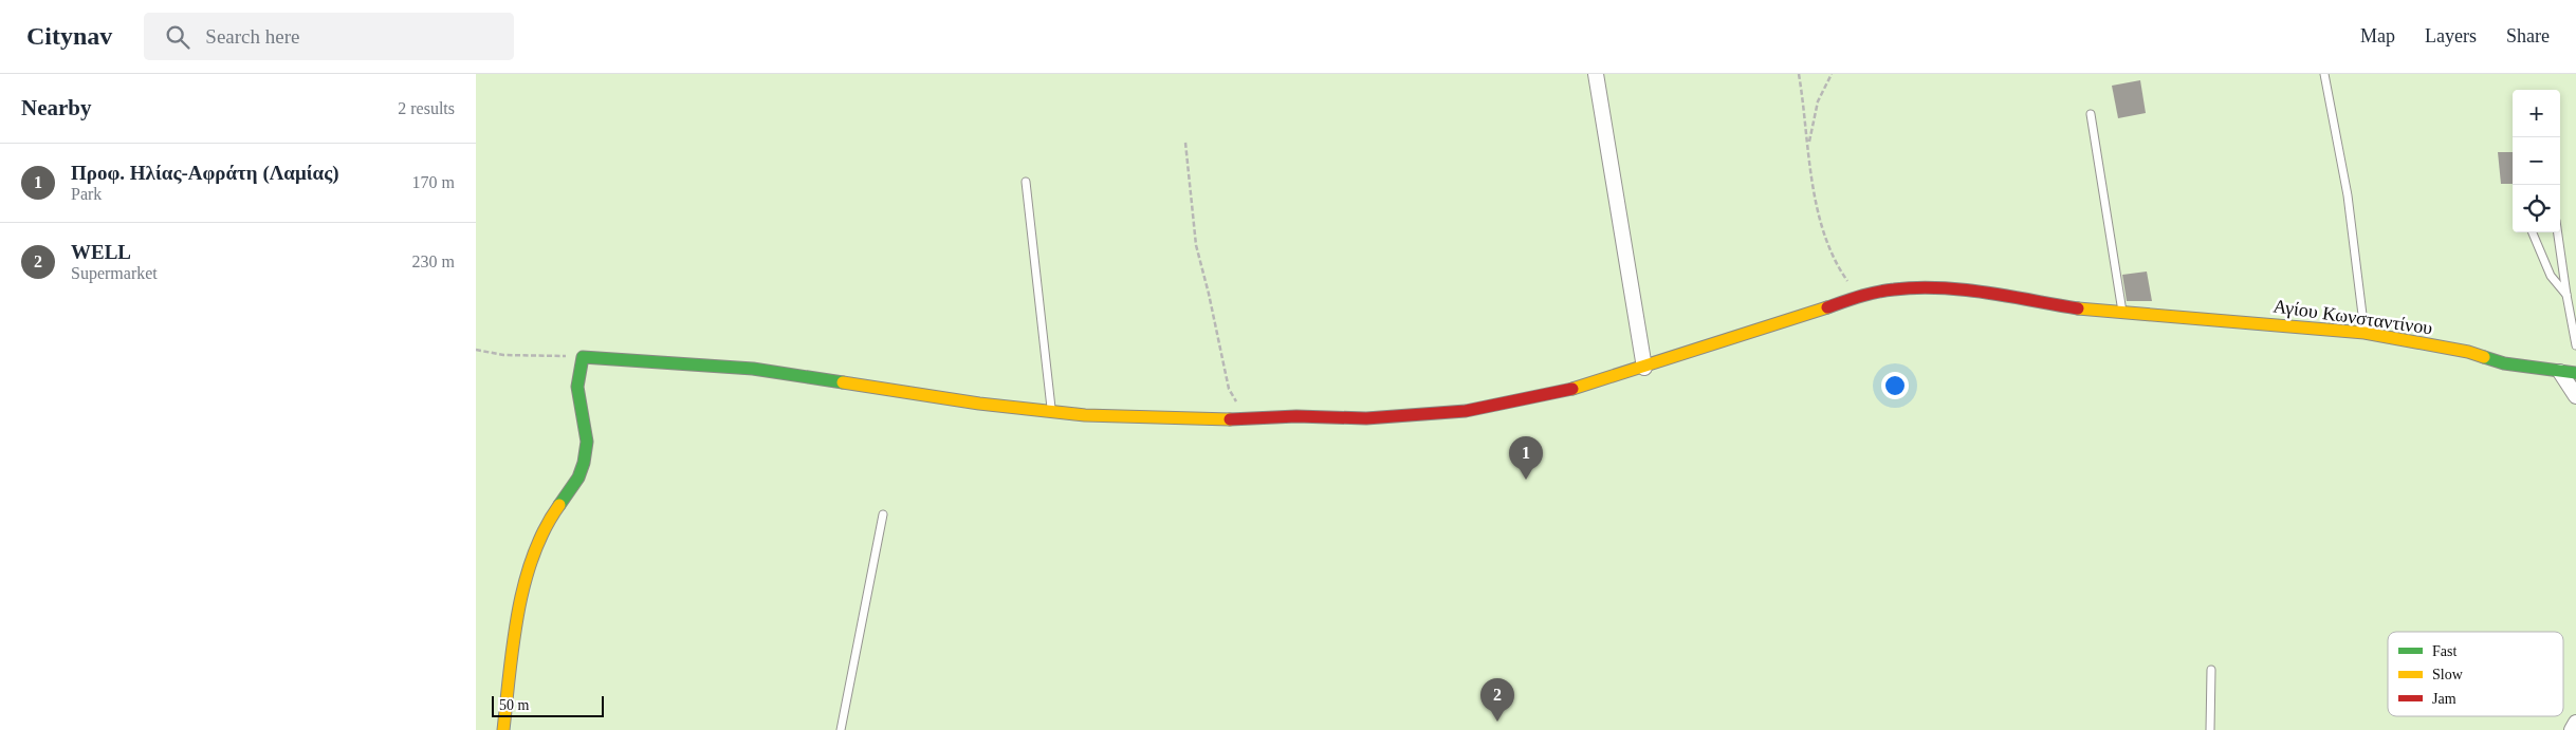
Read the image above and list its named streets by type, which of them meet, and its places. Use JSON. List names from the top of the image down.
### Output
{
  "streets": {
    "street": ["Αγίου Κωνσταντίνου"]
  },
  "legend": ["Fast", "Slow", "Jam"],
  "scale_bar": "50 m",
  "page": {
    "header": "Citynav",
    "search": "Search here",
    "nav": ["Map", "Layers", "Share"],
    "heading": ["Nearby", "2 results"],
    "map_buttons": ["+", "−"],
    "list": [
      {
        "mark": "1",
        "name": "Προφ. Ηλίας-Αφράτη (Λαμίας)",
        "note": "Park",
        "value": "170 m"
      },
      {
        "mark": "2",
        "name": "WELL",
        "note": "Supermarket",
        "value": "230 m"
      }
    ],
    "pins": ["1", "2"],
    "scale": "50 m"
  }
}
